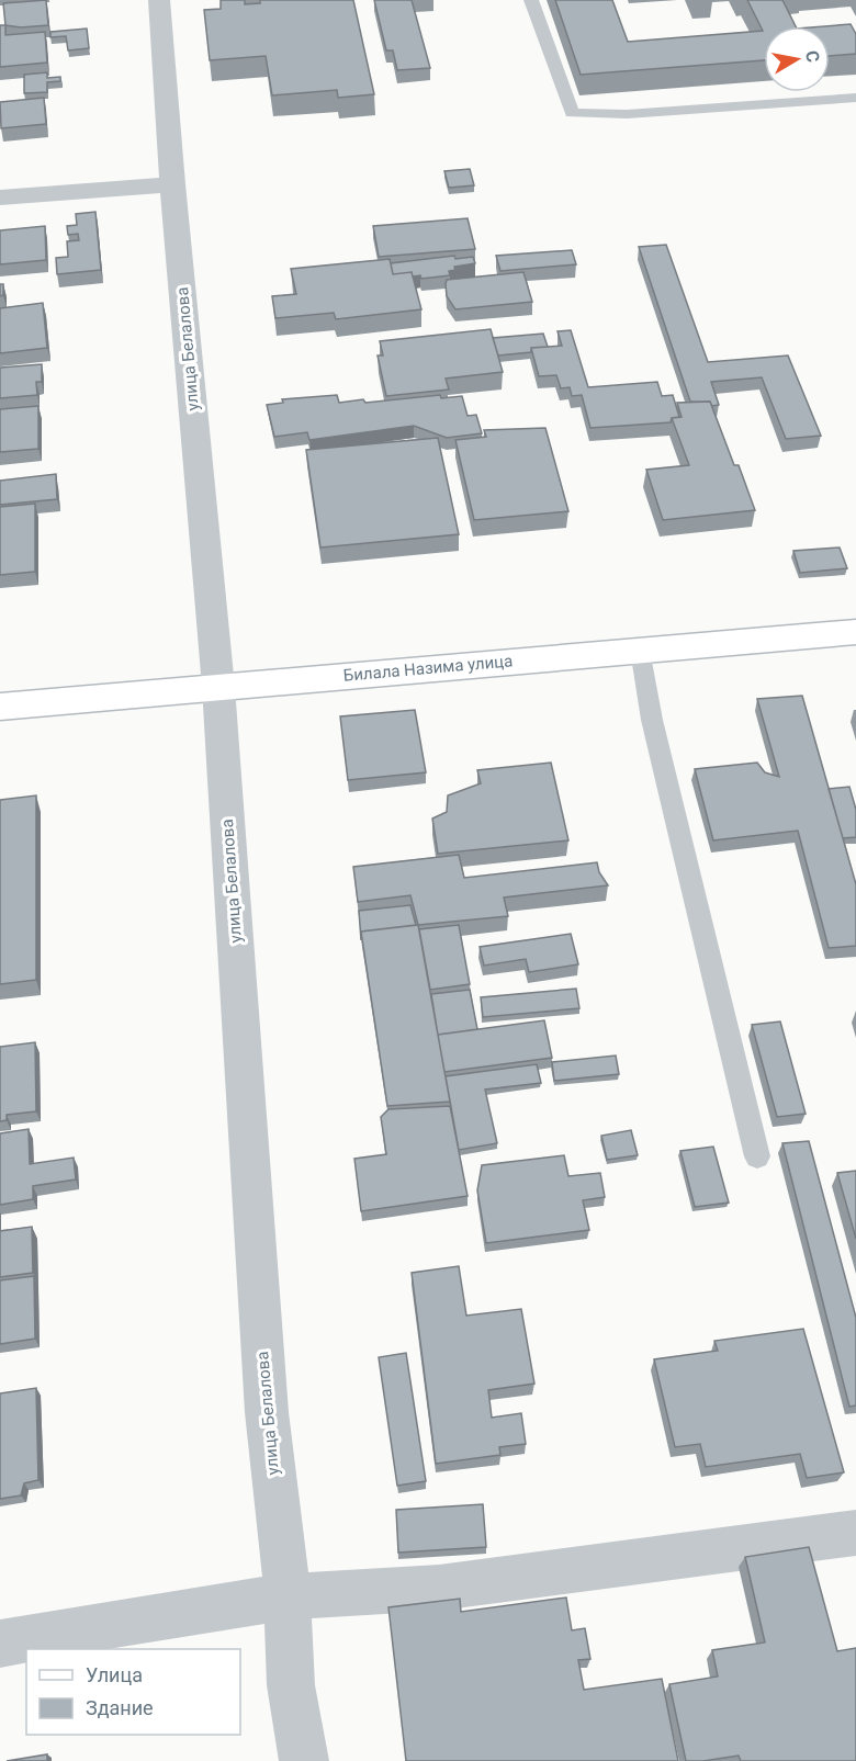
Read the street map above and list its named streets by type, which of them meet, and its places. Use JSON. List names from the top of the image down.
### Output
{
  "streets": {
    "street": ["улица Белалова", "Билала Назима улица"]
  },
  "crossings": [
    ["улица Белалова", "Билала Назима улица"]
  ],
  "legend": ["Улица", "Здание"],
  "north": "right"
}
